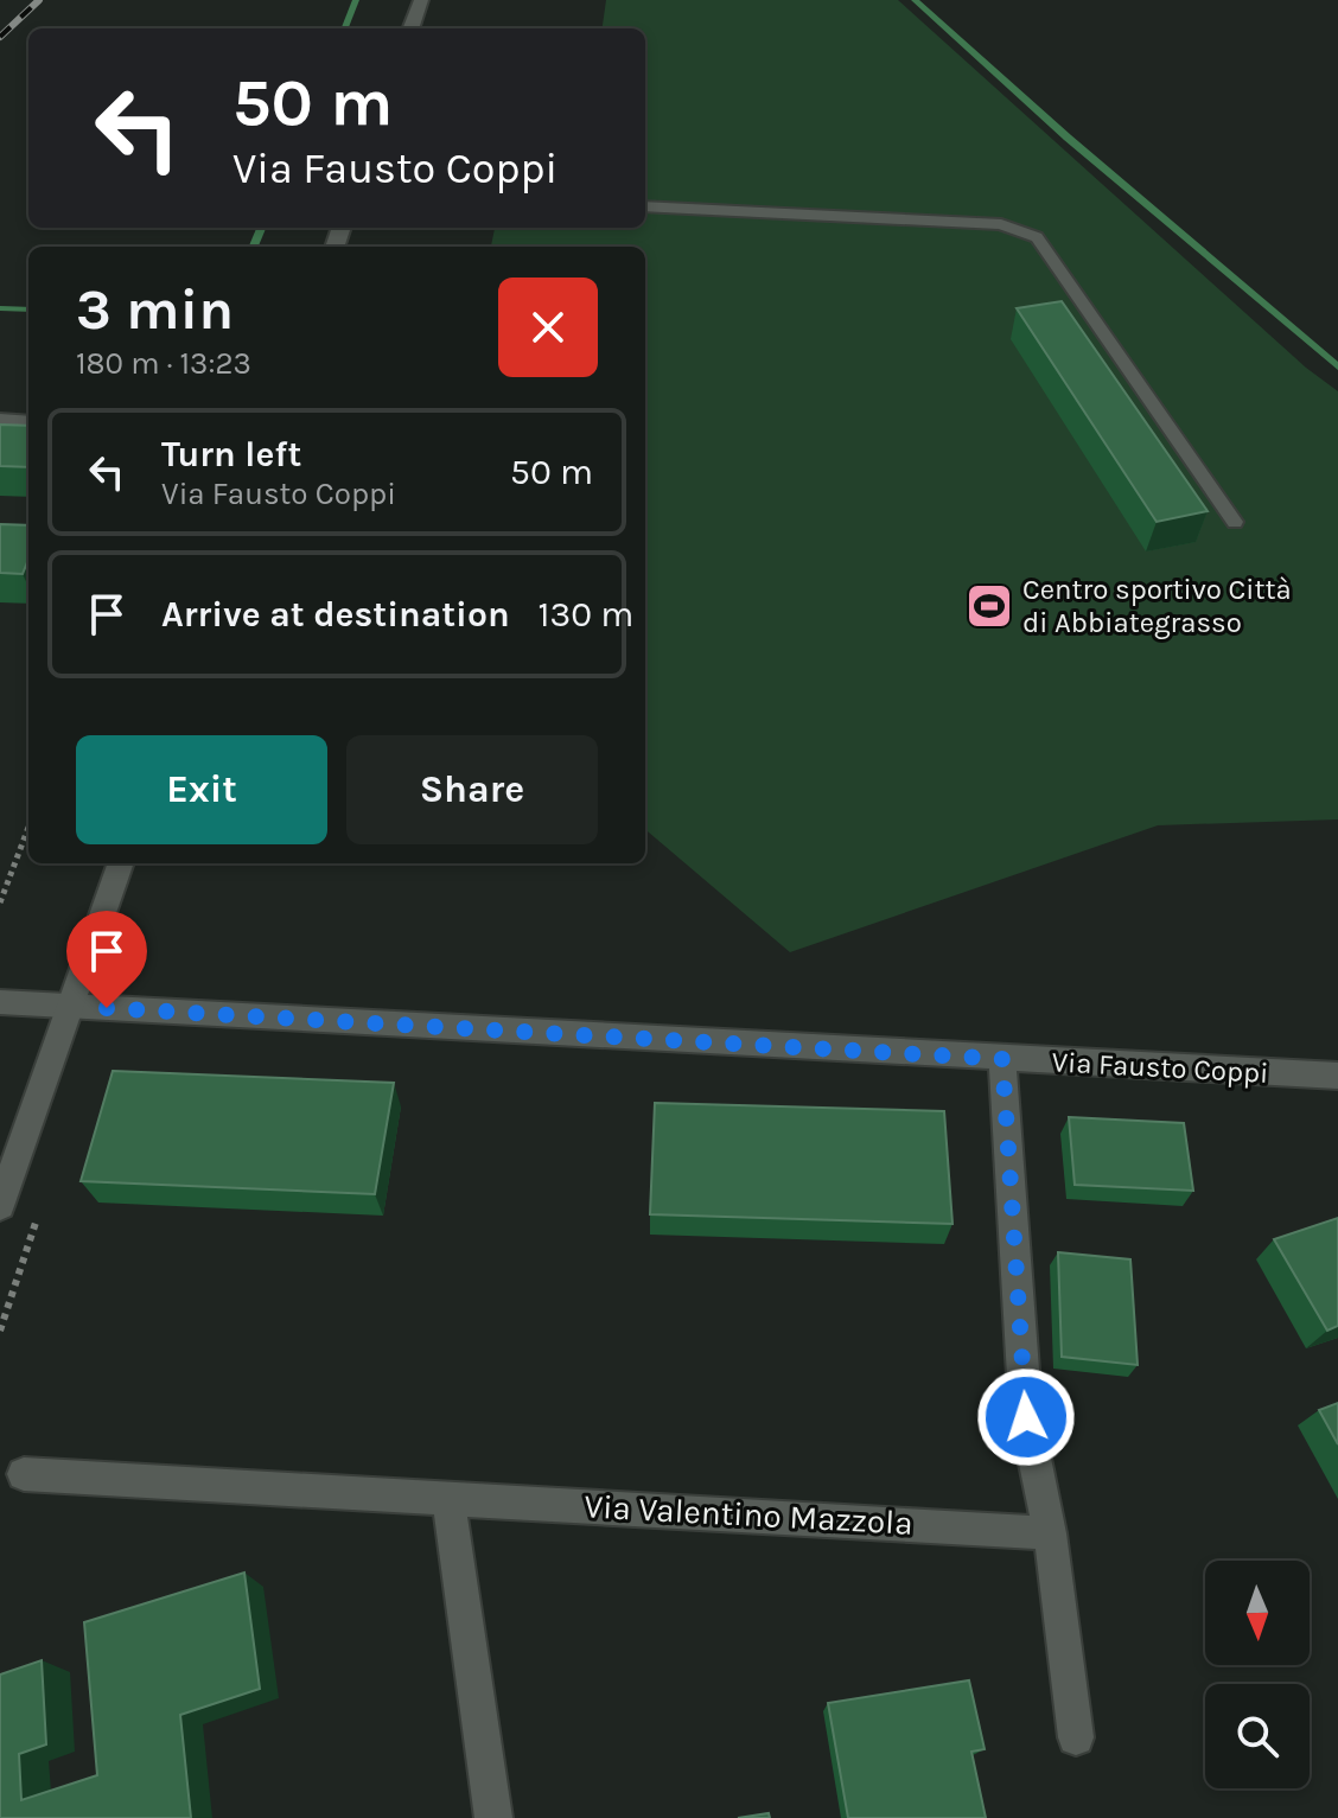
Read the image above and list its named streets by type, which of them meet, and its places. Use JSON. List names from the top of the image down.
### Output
{
  "streets": {
    "street": ["Via Fausto Coppi", "Via Valentino Mazzola"]
  },
  "places": {
    "sports": ["Centro sportivo Città di Abbiategrasso"]
  },
  "north": "bottom",
  "page": {
    "turn": ["50 m", "Via Fausto Coppi"],
    "heading": ["3 min", "180 m · 13:23"],
    "list": [
      {
        "name": "Turn left",
        "note": "Via Fausto Coppi",
        "value": "50 m"
      },
      {
        "name": "Arrive at destination",
        "value": "130 m"
      }
    ],
    "buttons": ["Exit", "Share"]
  }
}
